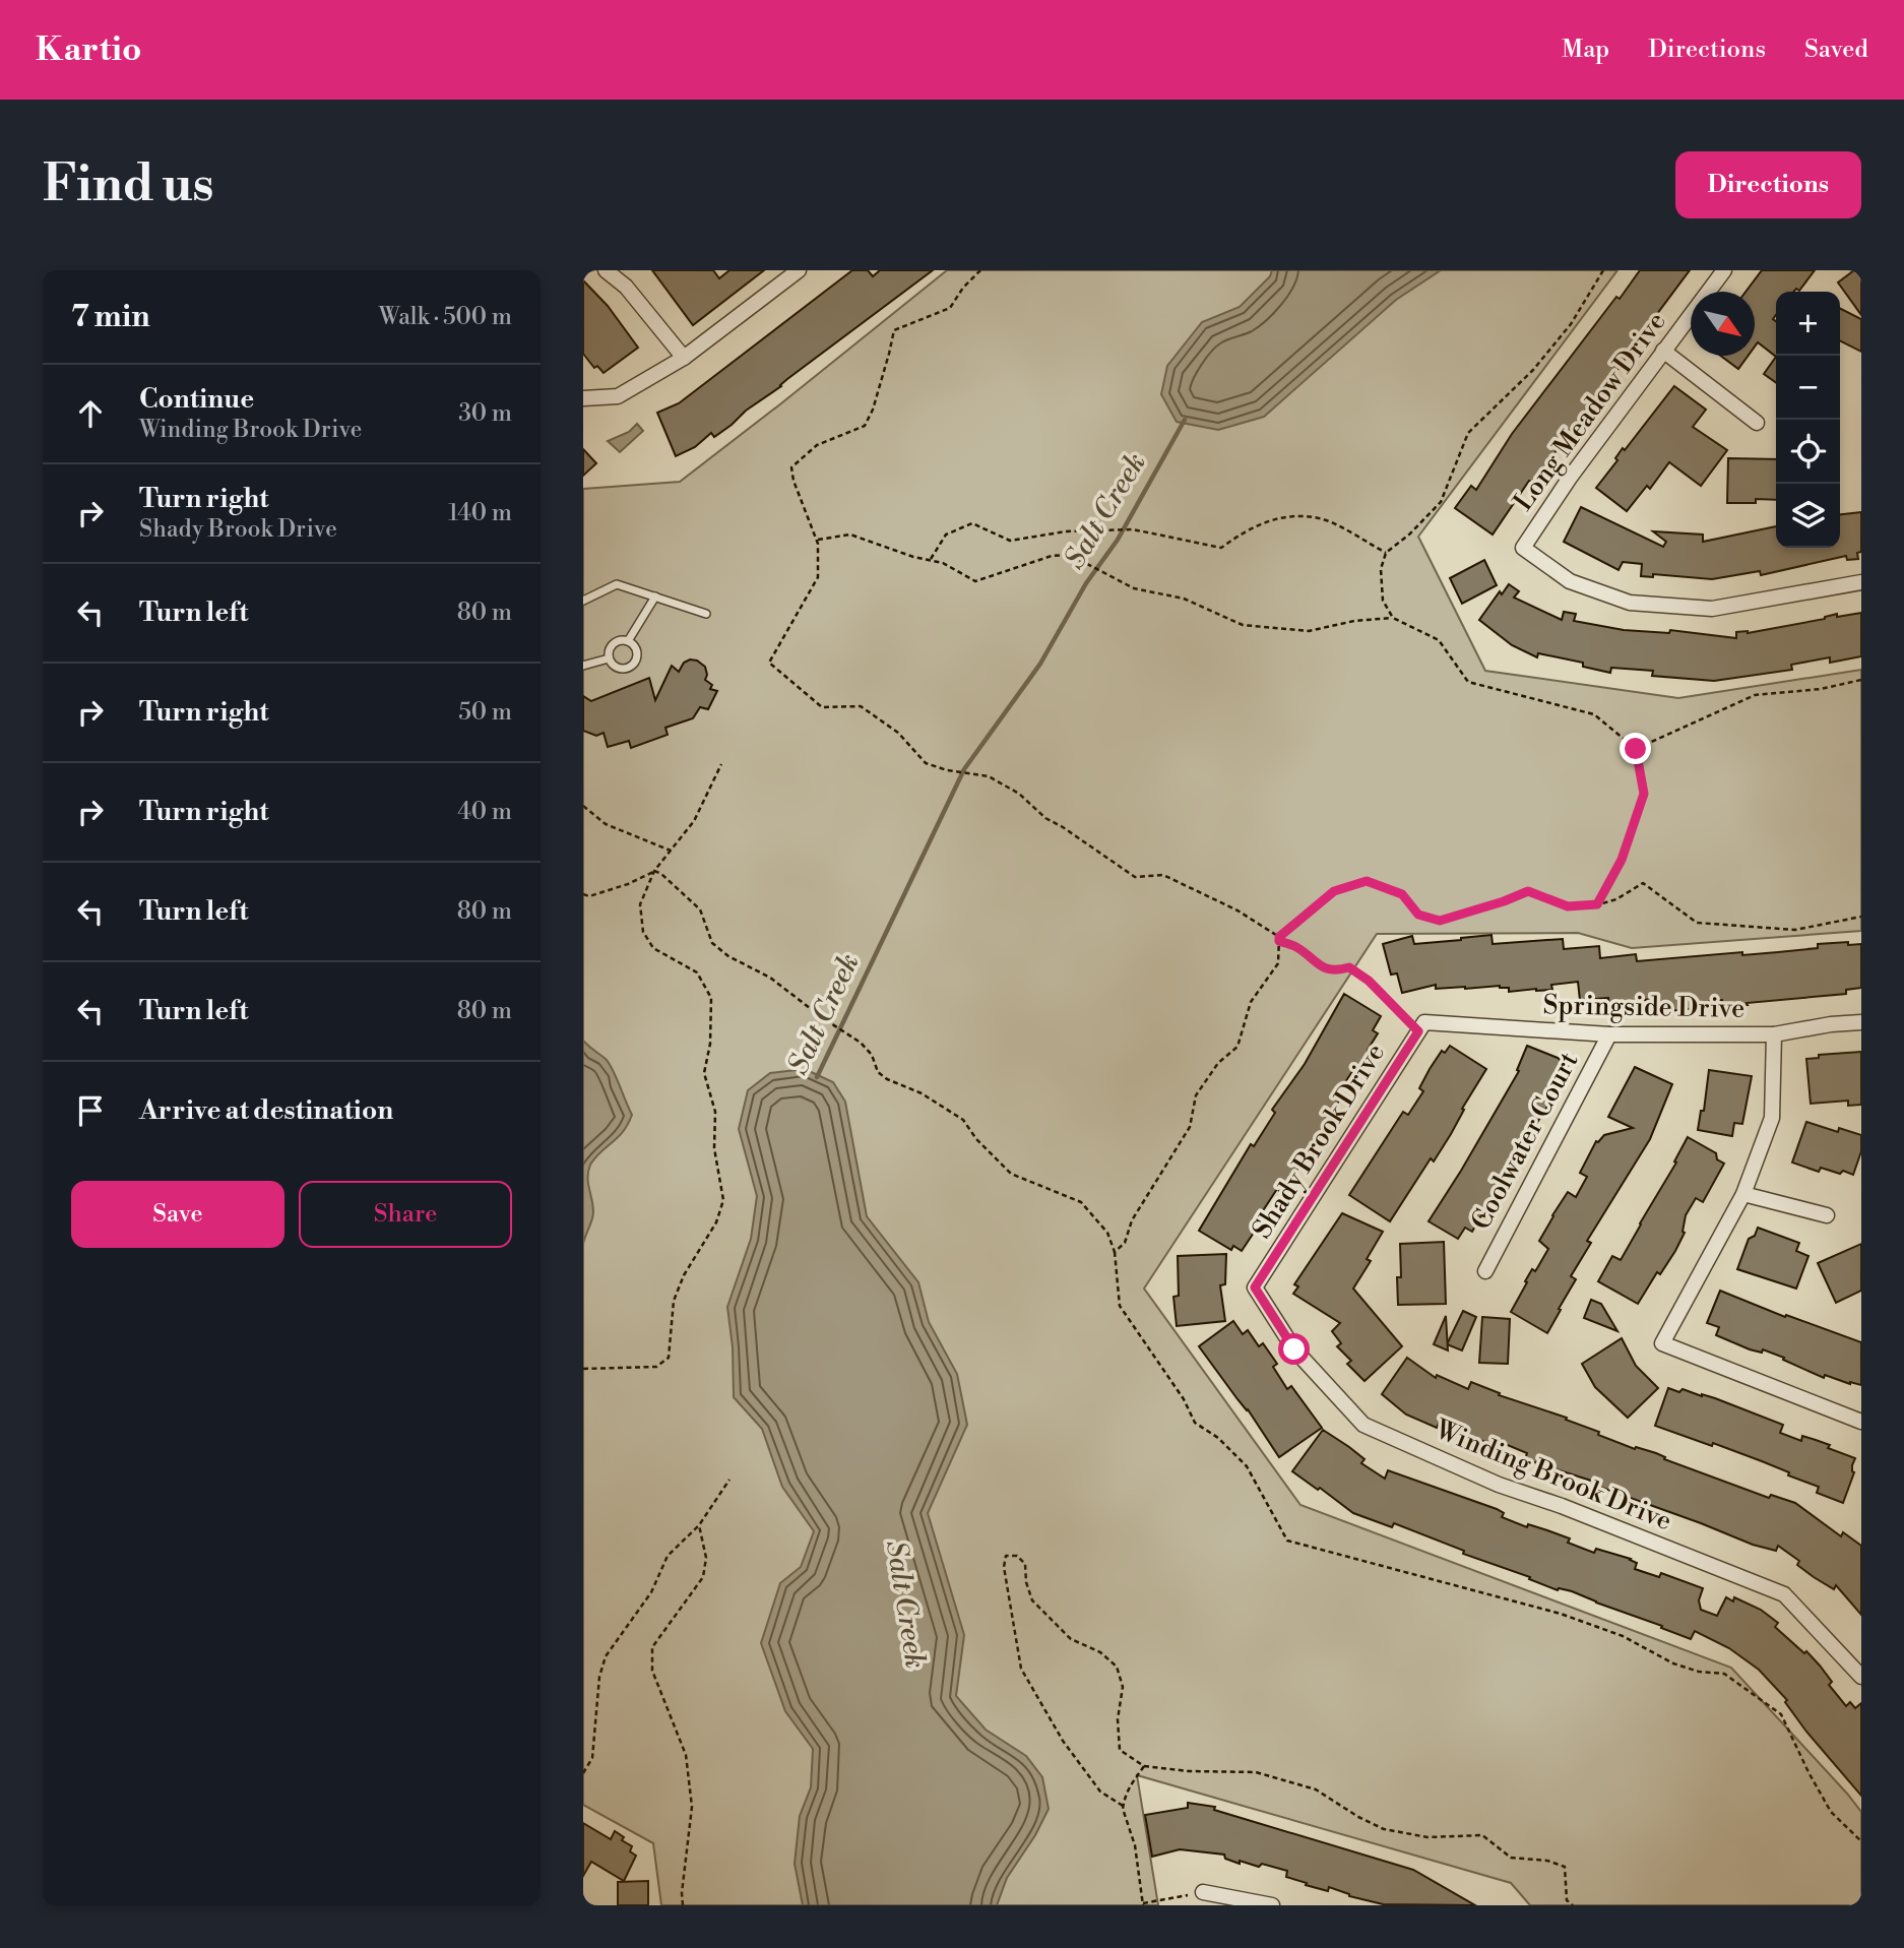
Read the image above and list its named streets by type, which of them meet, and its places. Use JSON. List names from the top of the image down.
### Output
{
  "streets": {
    "street": [
      "Long Meadow Drive",
      "Springside Drive",
      "Shady Brook Drive",
      "Coolwater Court",
      "Winding Brook Drive"
    ]
  },
  "crossings": [
    ["Springside Drive", "Shady Brook Drive"],
    ["Springside Drive", "Coolwater Court"],
    ["Shady Brook Drive", "Winding Brook Drive"]
  ],
  "water": ["Salt Creek"],
  "north": "bottom right",
  "page": {
    "header": "Kartio",
    "nav": ["Map", "Directions", "Saved"],
    "buttons": [
      "Directions",
      ["Save", "Share"]
    ],
    "title": "Find us",
    "heading": ["7 min", "Walk · 500 m"],
    "map_buttons": ["+", "−"],
    "list": [
      ["Continue", "Winding Brook Drive", "30 m"],
      ["Turn right", "Shady Brook Drive", "140 m"],
      ["Turn left", "80 m"],
      ["Turn right", "50 m"],
      ["Turn right", "40 m"],
      ["Turn left", "80 m"],
      ["Turn left", "80 m"],
      "Arrive at destination"
    ]
  }
}
